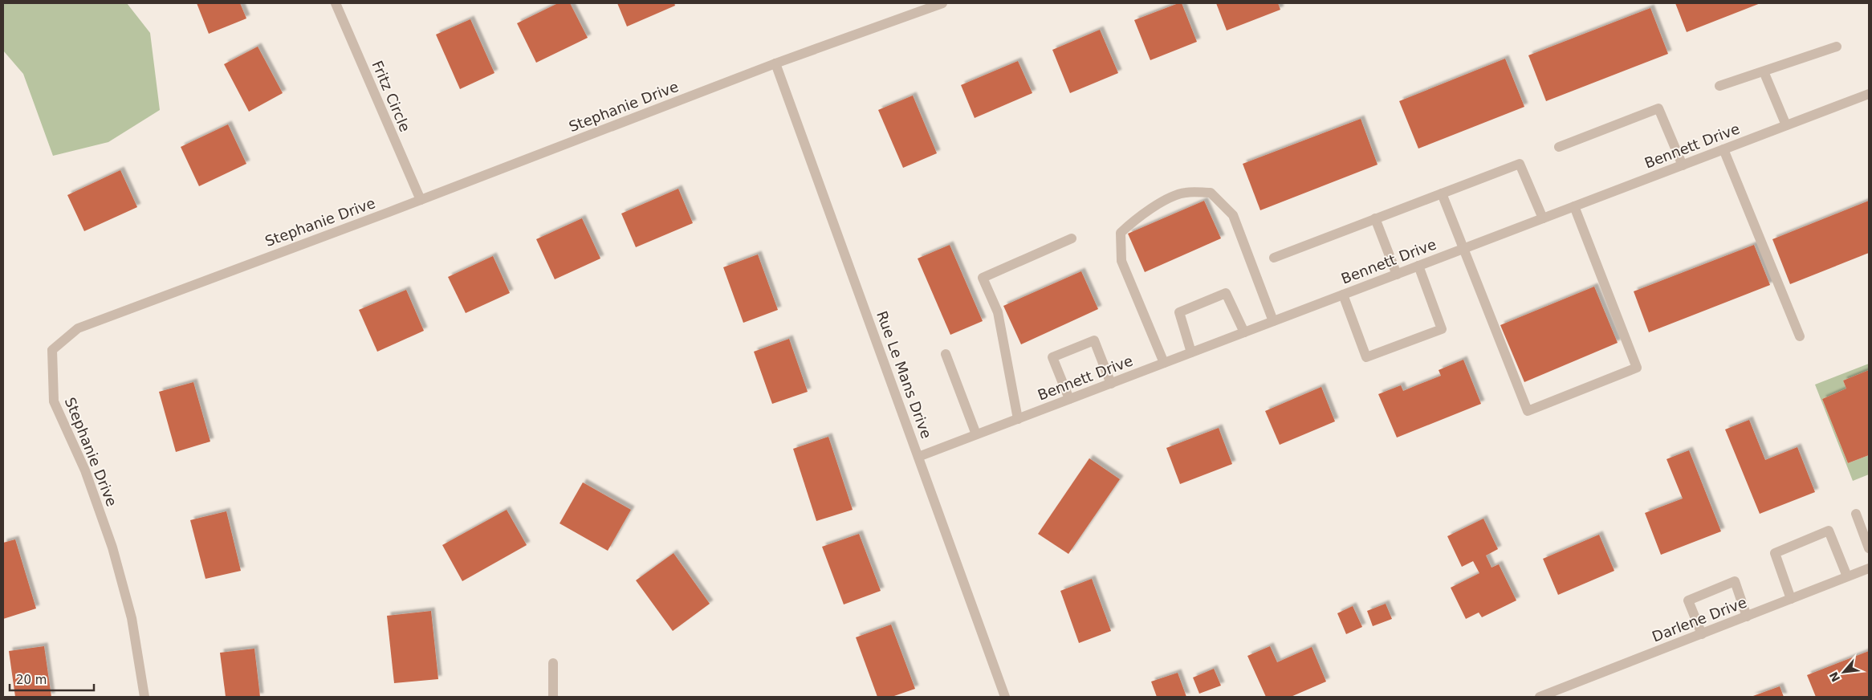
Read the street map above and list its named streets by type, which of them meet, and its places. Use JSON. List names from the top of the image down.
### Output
{
  "streets": {
    "street": [
      "Fritz Circle",
      "Stephanie Drive",
      "Bennett Drive",
      "Rue Le Mans Drive",
      "Darlene Drive"
    ]
  },
  "crossings": [
    ["Fritz Circle", "Stephanie Drive"],
    ["Stephanie Drive", "Rue Le Mans Drive"],
    ["Bennett Drive", "Rue Le Mans Drive"]
  ],
  "scale_bar": "20 m",
  "north": "bottom left"
}
